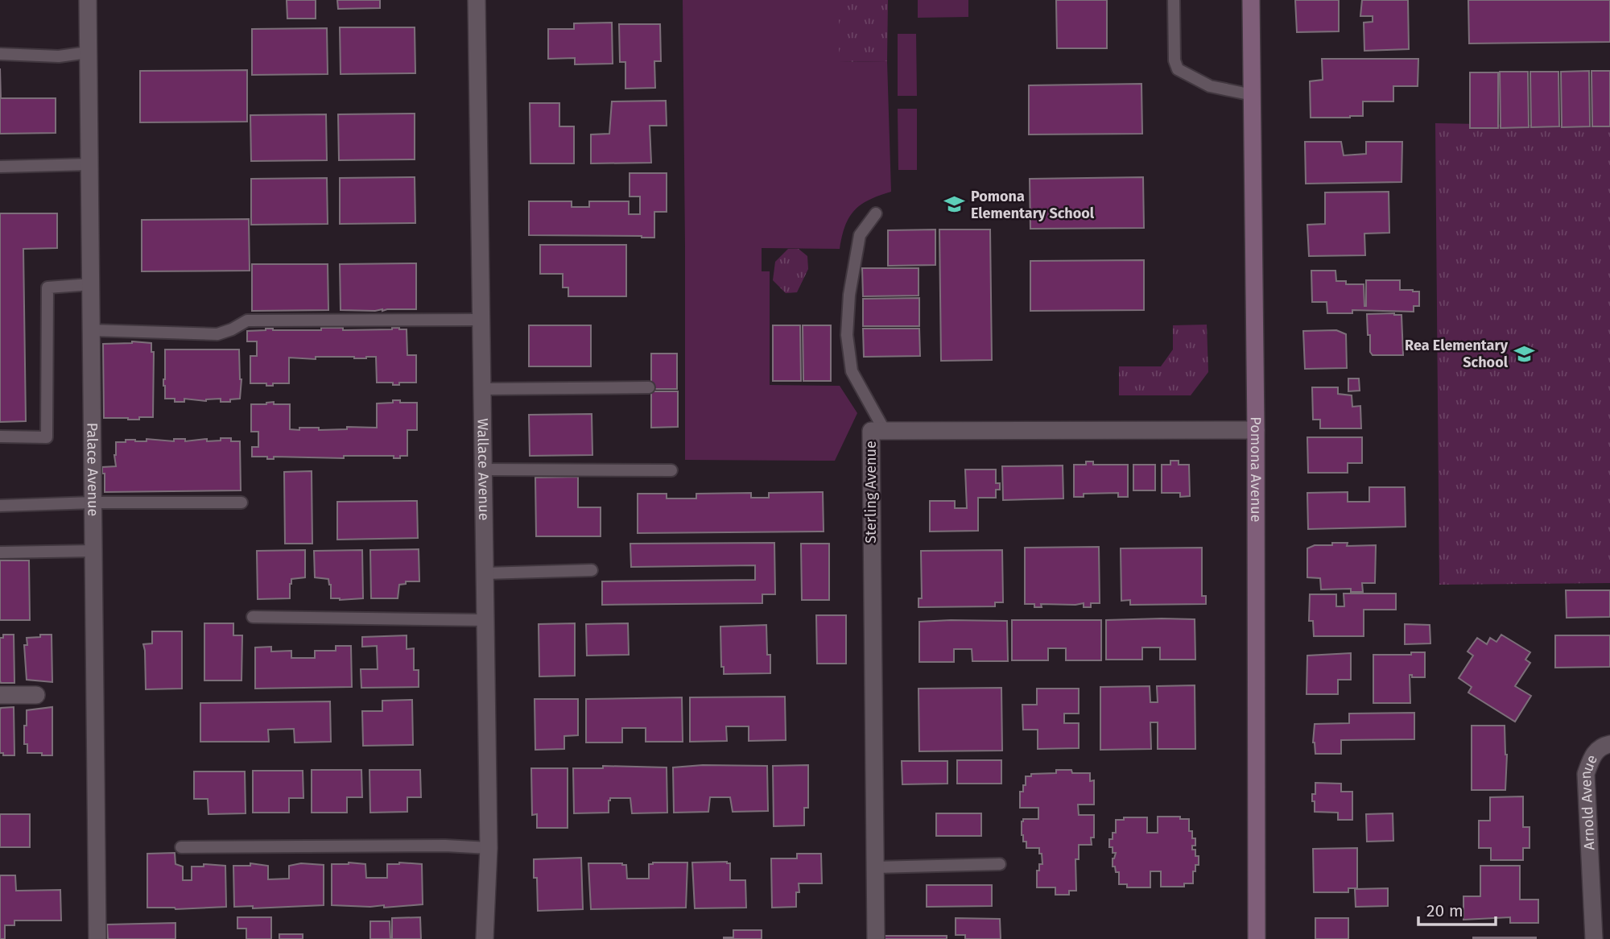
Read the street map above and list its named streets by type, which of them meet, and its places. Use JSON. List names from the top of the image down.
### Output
{
  "streets": {
    "street": [
      "Palace Avenue",
      "Wallace Avenue",
      "Pomona Avenue",
      "Sterling Avenue",
      "Arnold Avenue"
    ]
  },
  "crossings": [
    ["Pomona Avenue", "Sterling Avenue"]
  ],
  "places": {
    "school or university": ["Pomona Elementary School", "Rea Elementary School"]
  },
  "scale_bar": "20 m"
}
